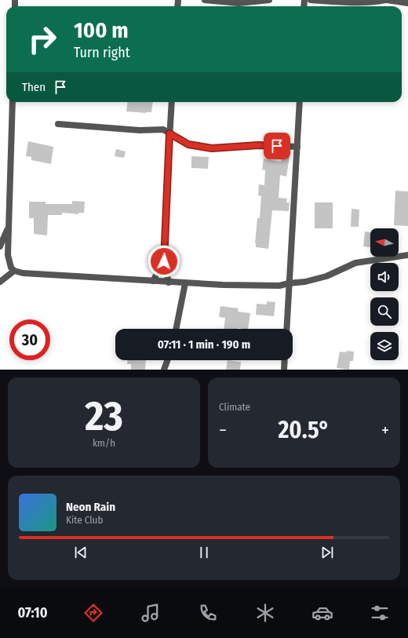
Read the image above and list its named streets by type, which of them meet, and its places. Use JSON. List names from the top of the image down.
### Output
{
  "north": "left",
  "page": {
    "turn": ["100 m", "Turn right"],
    "then": "Then",
    "limit": "30",
    "trip": "07:11 · 1 min · 190 m",
    "tile": [
      ["23", "km/h"],
      "Climate"
    ],
    "heat": ["−", "20.5°", "+"],
    "song": ["Neon Rain", "Kite Club"],
    "tabs": "07:10"
  }
}
